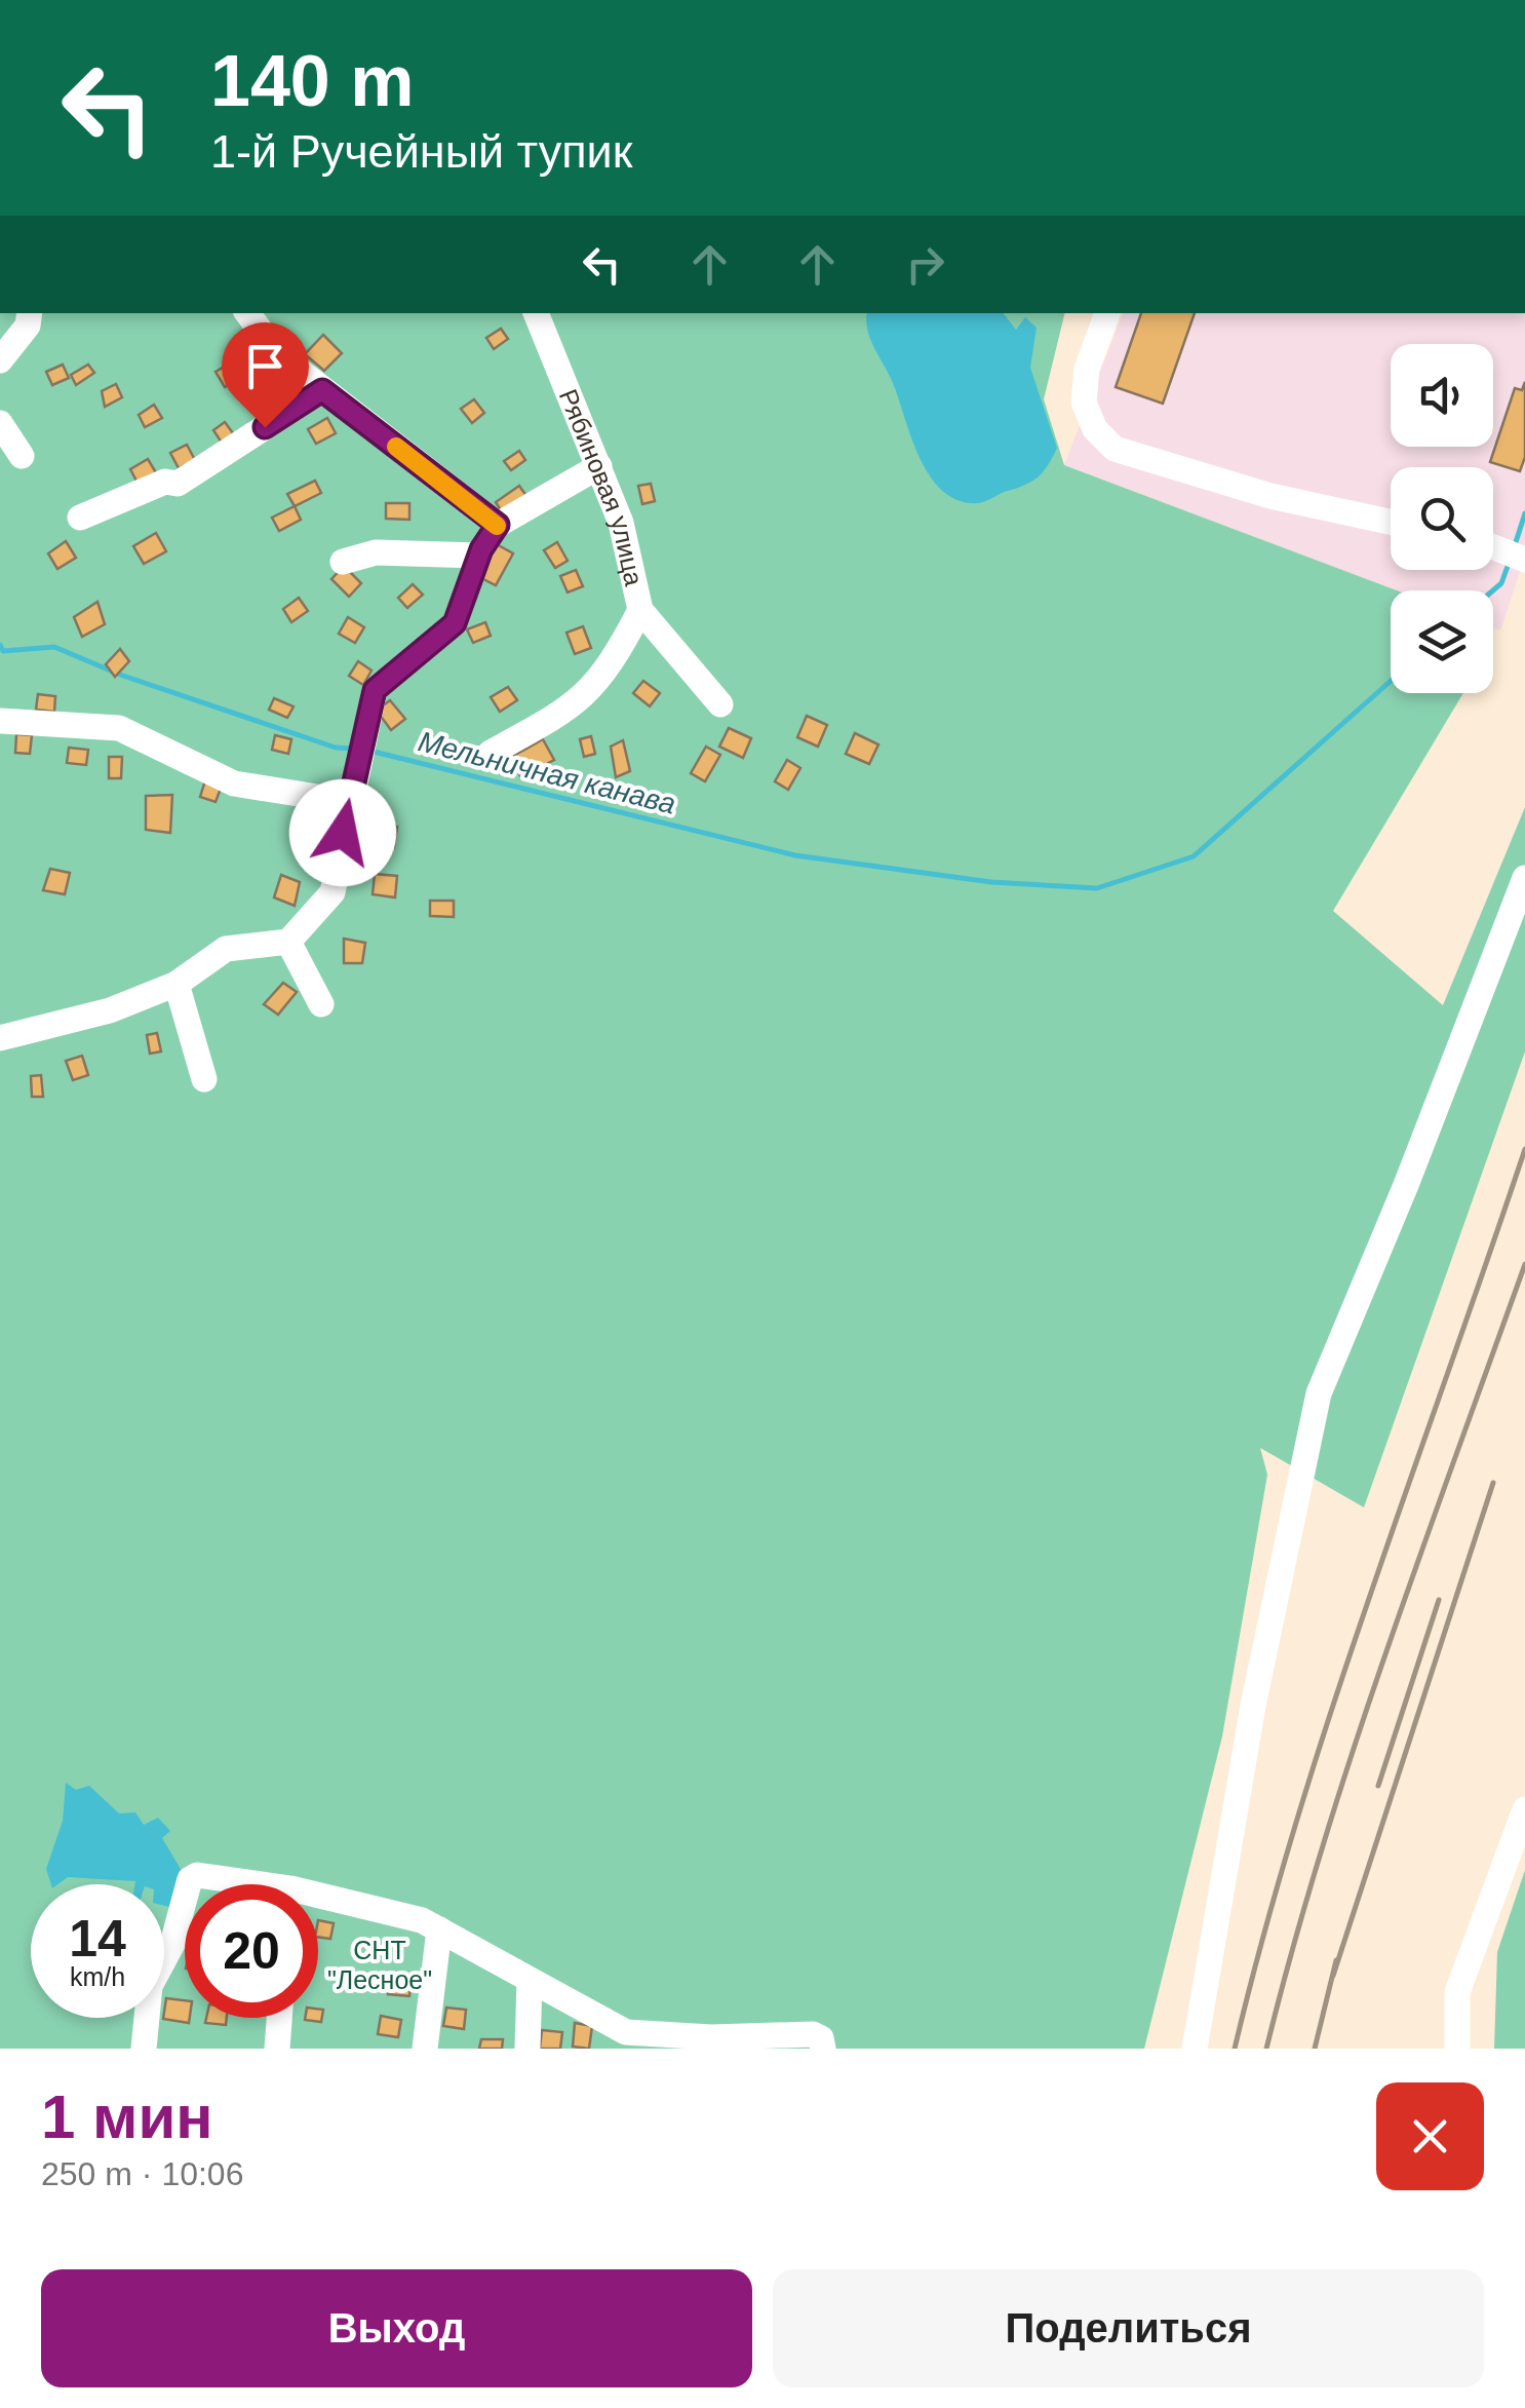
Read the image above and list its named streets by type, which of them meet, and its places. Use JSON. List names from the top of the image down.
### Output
{
  "streets": {
    "street": ["Рябиновая улица"]
  },
  "water": ["Мельничная канава"],
  "parks": ["СНТ \"Лесное\""],
  "page": {
    "turn": ["140 m", "1-й Ручейный тупик"],
    "speed": "14 km/h",
    "limit": "20",
    "heading": ["1 мин", "250 m · 10:06"],
    "buttons": ["Выход", "Поделиться"]
  }
}
